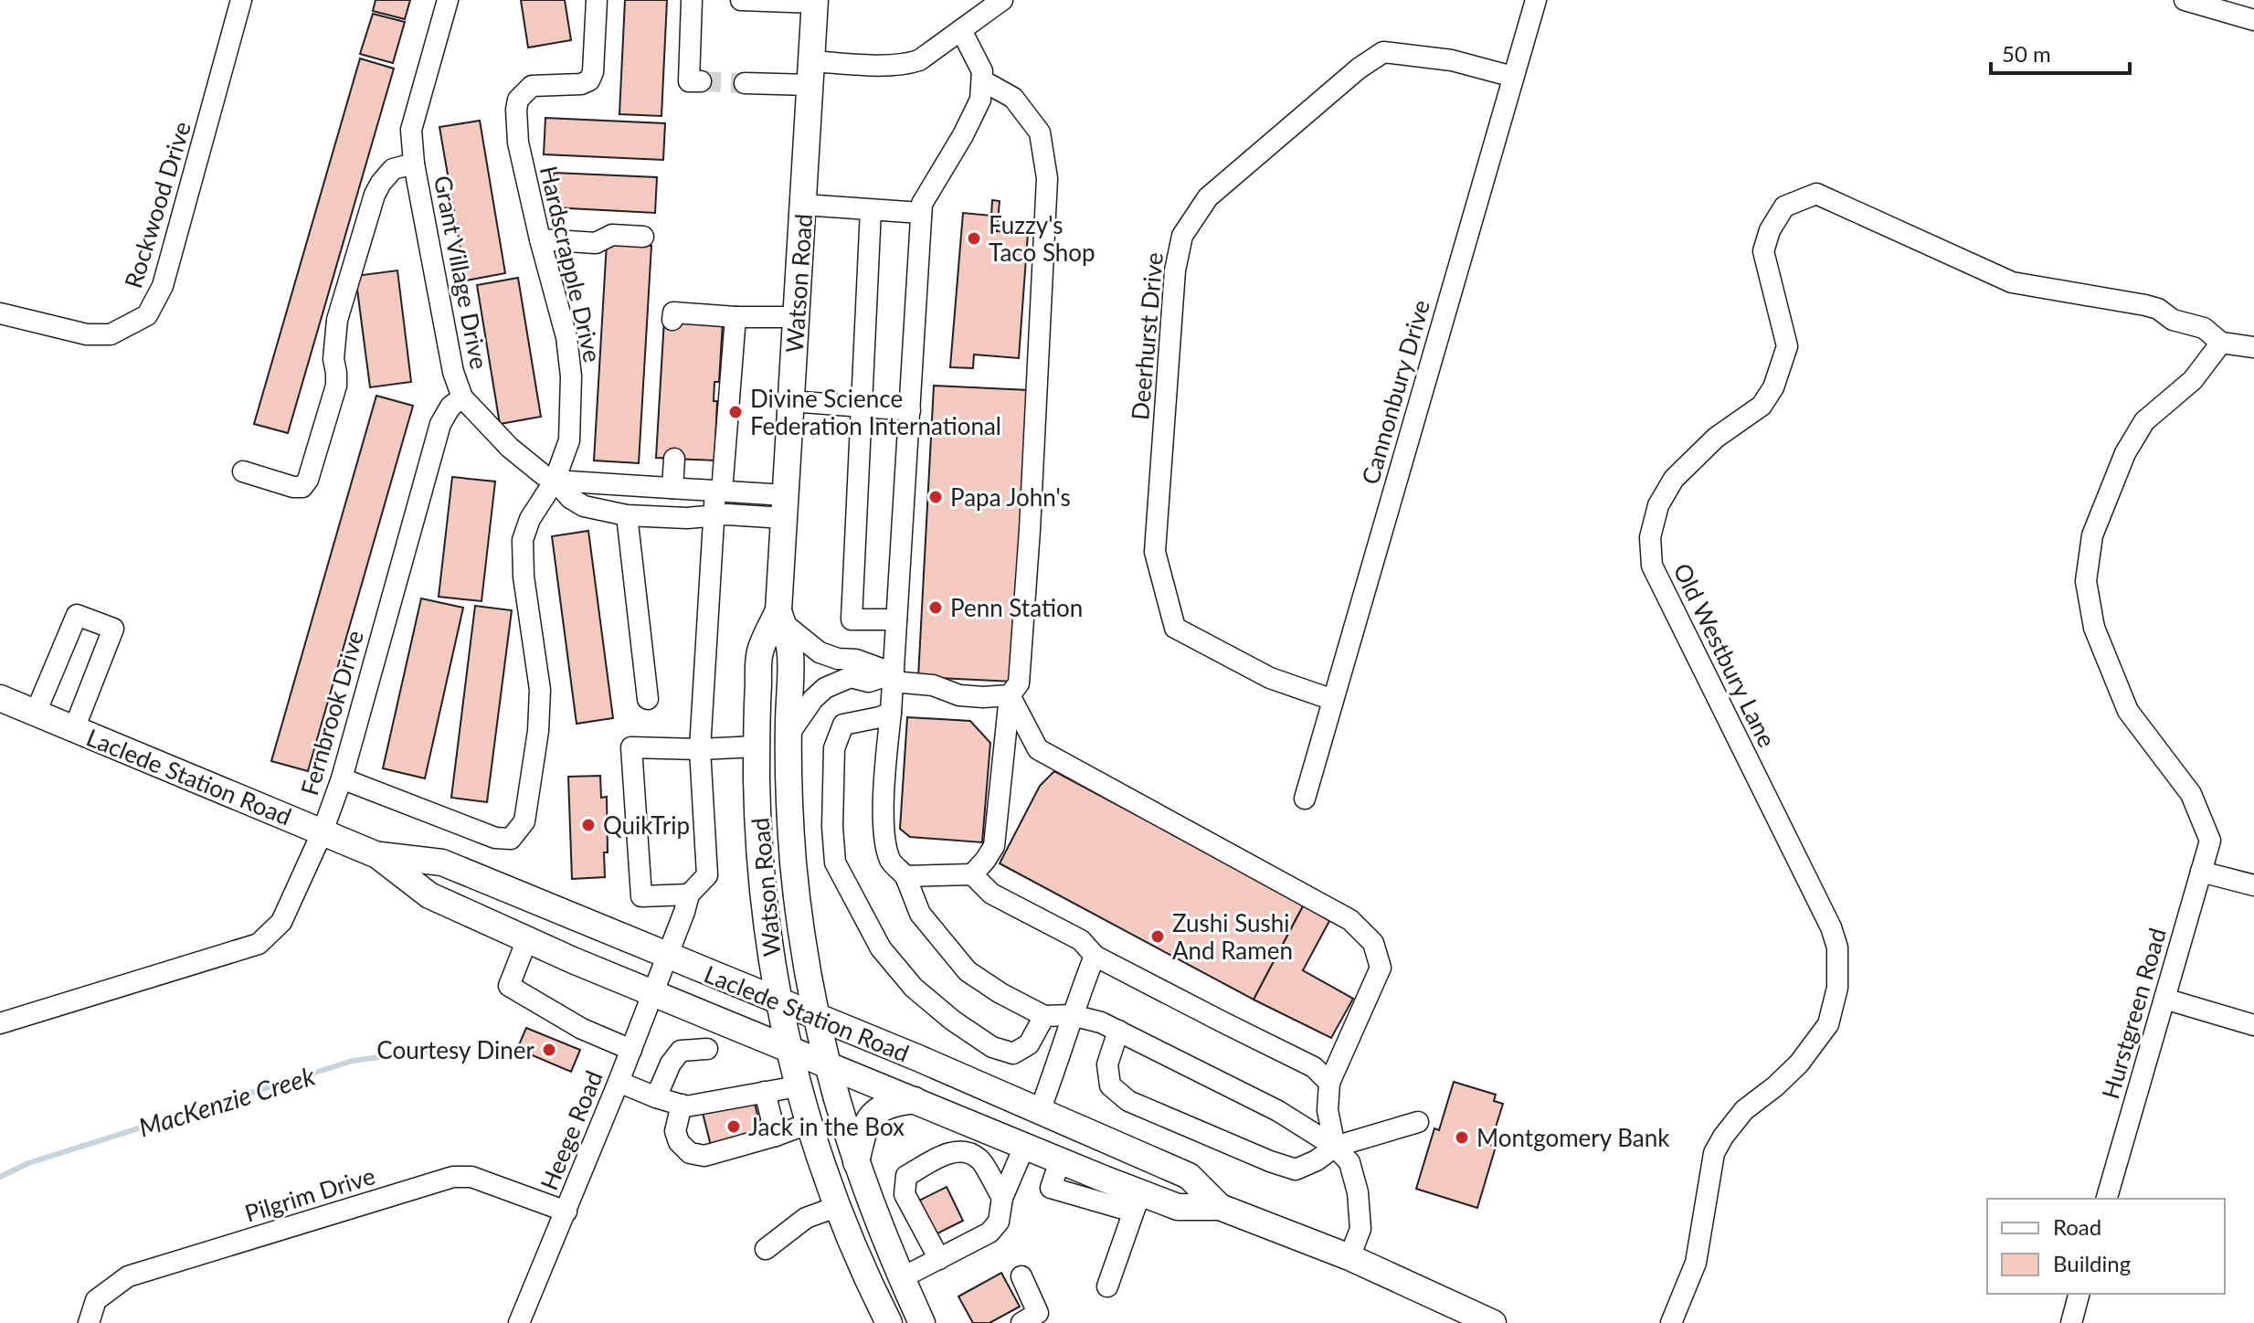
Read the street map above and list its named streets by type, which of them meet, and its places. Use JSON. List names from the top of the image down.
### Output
{
  "streets": {
    "main road": ["Watson Road", "Laclede Station Road"],
    "street": [
      "Rockwood Drive",
      "Hardscrapple Drive",
      "Grant Village Drive",
      "Deerhurst Drive",
      "Cannonbury Drive",
      "Old Westbury Lane",
      "Fernbrook Drive",
      "Hurstgreen Road",
      "Heege Road",
      "Pilgrim Drive"
    ]
  },
  "crossings": [
    ["Hardscrapple Drive", "Grant Village Drive"],
    ["Hardscrapple Drive", "Fernbrook Drive"],
    ["Grant Village Drive", "Watson Road"],
    ["Grant Village Drive", "Fernbrook Drive"],
    ["Grant Village Drive", "Heege Road"],
    ["Watson Road", "Laclede Station Road"],
    ["Deerhurst Drive", "Cannonbury Drive"],
    ["Old Westbury Lane", "Hurstgreen Road"],
    ["Fernbrook Drive", "Laclede Station Road"],
    ["Laclede Station Road", "Heege Road"],
    ["Heege Road", "Pilgrim Drive"]
  ],
  "water": ["MacKenzie Creek"],
  "places": [
    "Fuzzy's Taco Shop",
    "Divine Science Federation International",
    "Papa John's",
    "Penn Station",
    "QuikTrip",
    "Zushi Sushi And Ramen",
    "Courtesy Diner",
    "Jack in the Box",
    "Montgomery Bank"
  ],
  "legend": ["Road", "Building"],
  "scale_bar": "50 m"
}
